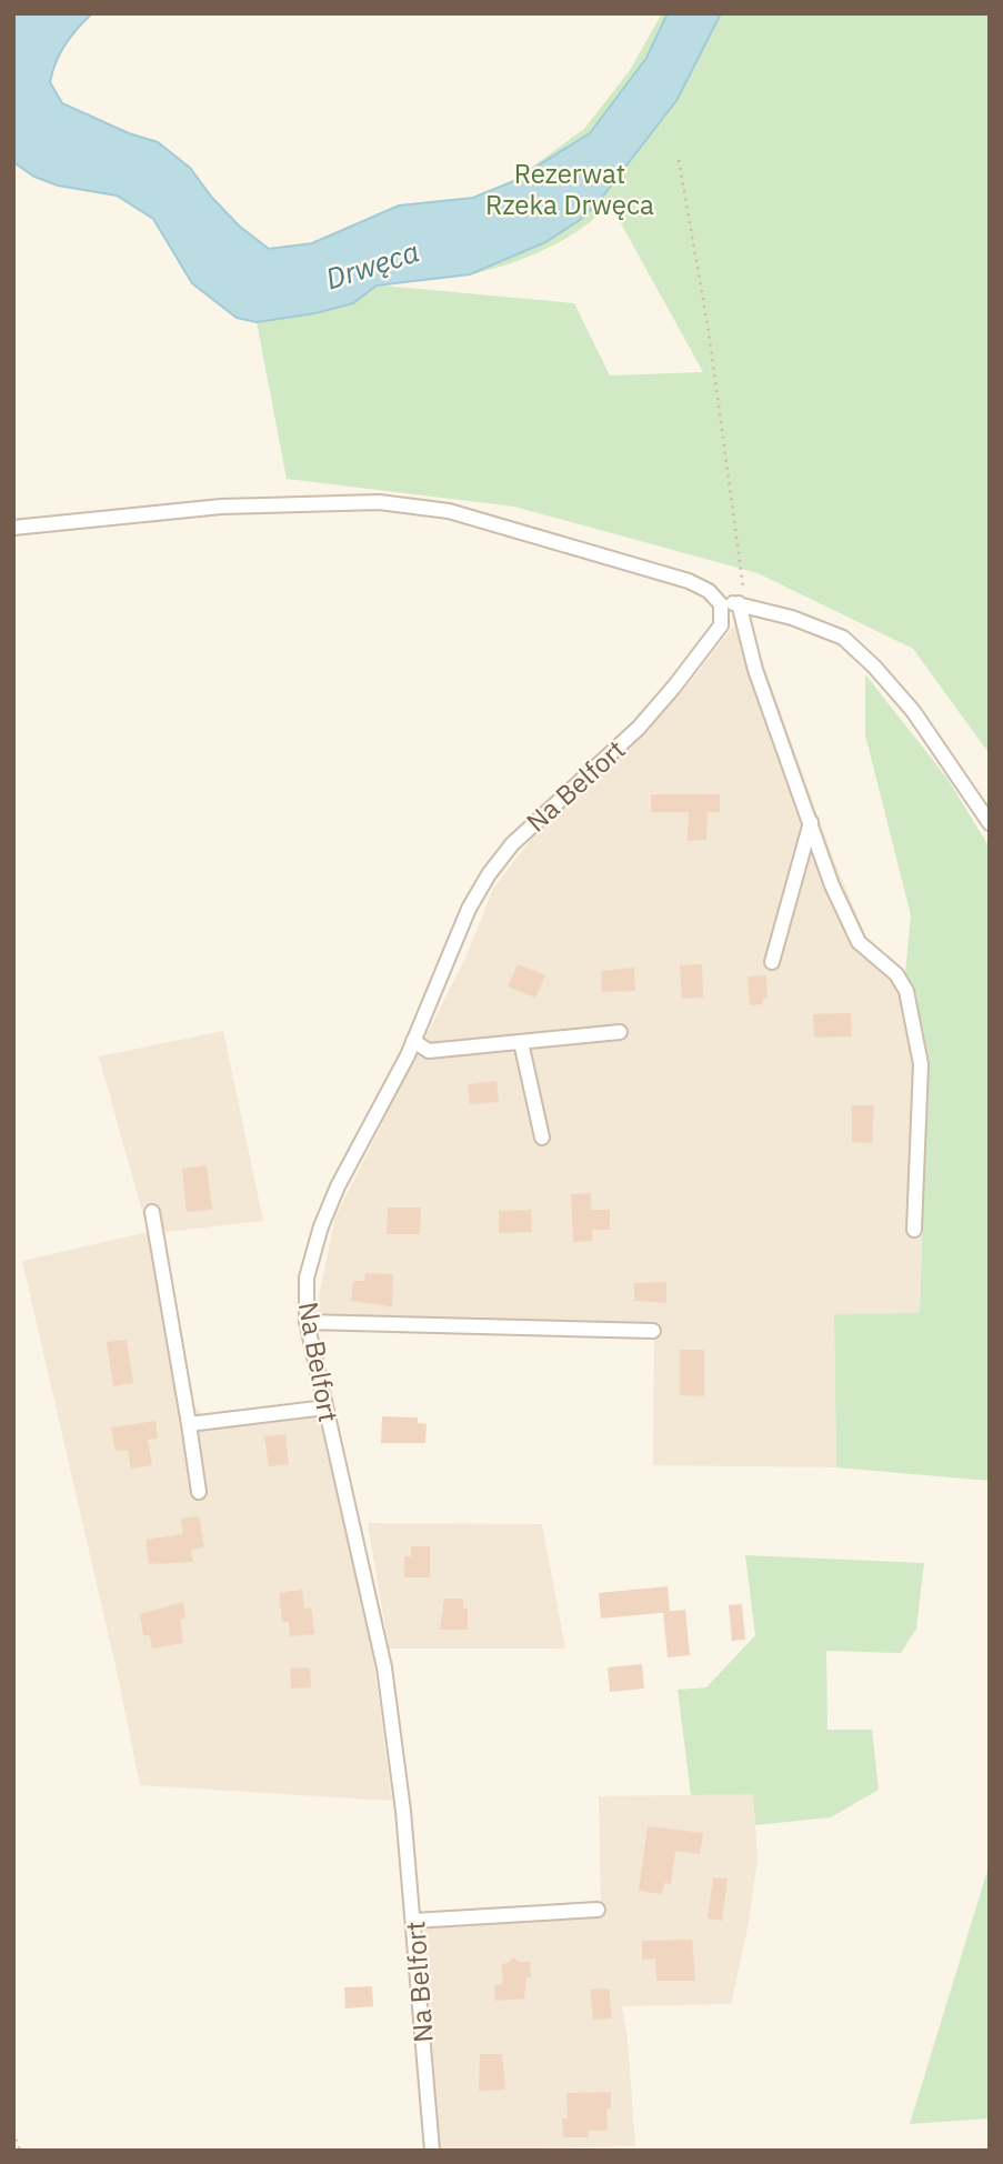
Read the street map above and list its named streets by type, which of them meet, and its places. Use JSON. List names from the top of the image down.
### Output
{
  "streets": {
    "street": ["Na Belfort"]
  },
  "water": ["Drwęca"],
  "parks": ["Rezerwat Rzeka Drwęca"]
}
